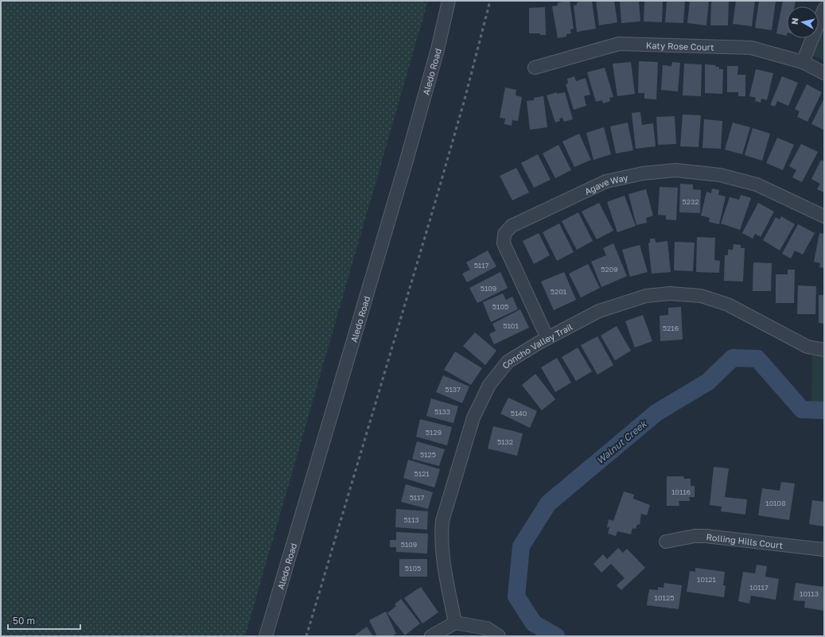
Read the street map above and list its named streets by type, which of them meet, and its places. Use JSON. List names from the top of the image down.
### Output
{
  "streets": {
    "street": [
      "Katy Rose Court",
      "Aledo Road",
      "Agave Way",
      "Concho Valley Trail",
      "Rolling Hills Court"
    ]
  },
  "crossings": [
    ["Agave Way", "Concho Valley Trail"]
  ],
  "water": ["Walnut Creek"],
  "house_numbers": [
    "5232",
    "5117",
    "5209",
    "5109",
    "5201",
    "5105",
    "5101",
    "5216",
    "5137",
    "5133",
    "5140",
    "5129",
    "5132",
    "5125",
    "5121",
    "10116",
    "5117",
    "10108",
    "5113",
    "5109",
    "5105",
    "10121",
    "10117",
    "10113",
    "10125"
  ],
  "scale_bar": "50 m",
  "north": "left"
}
